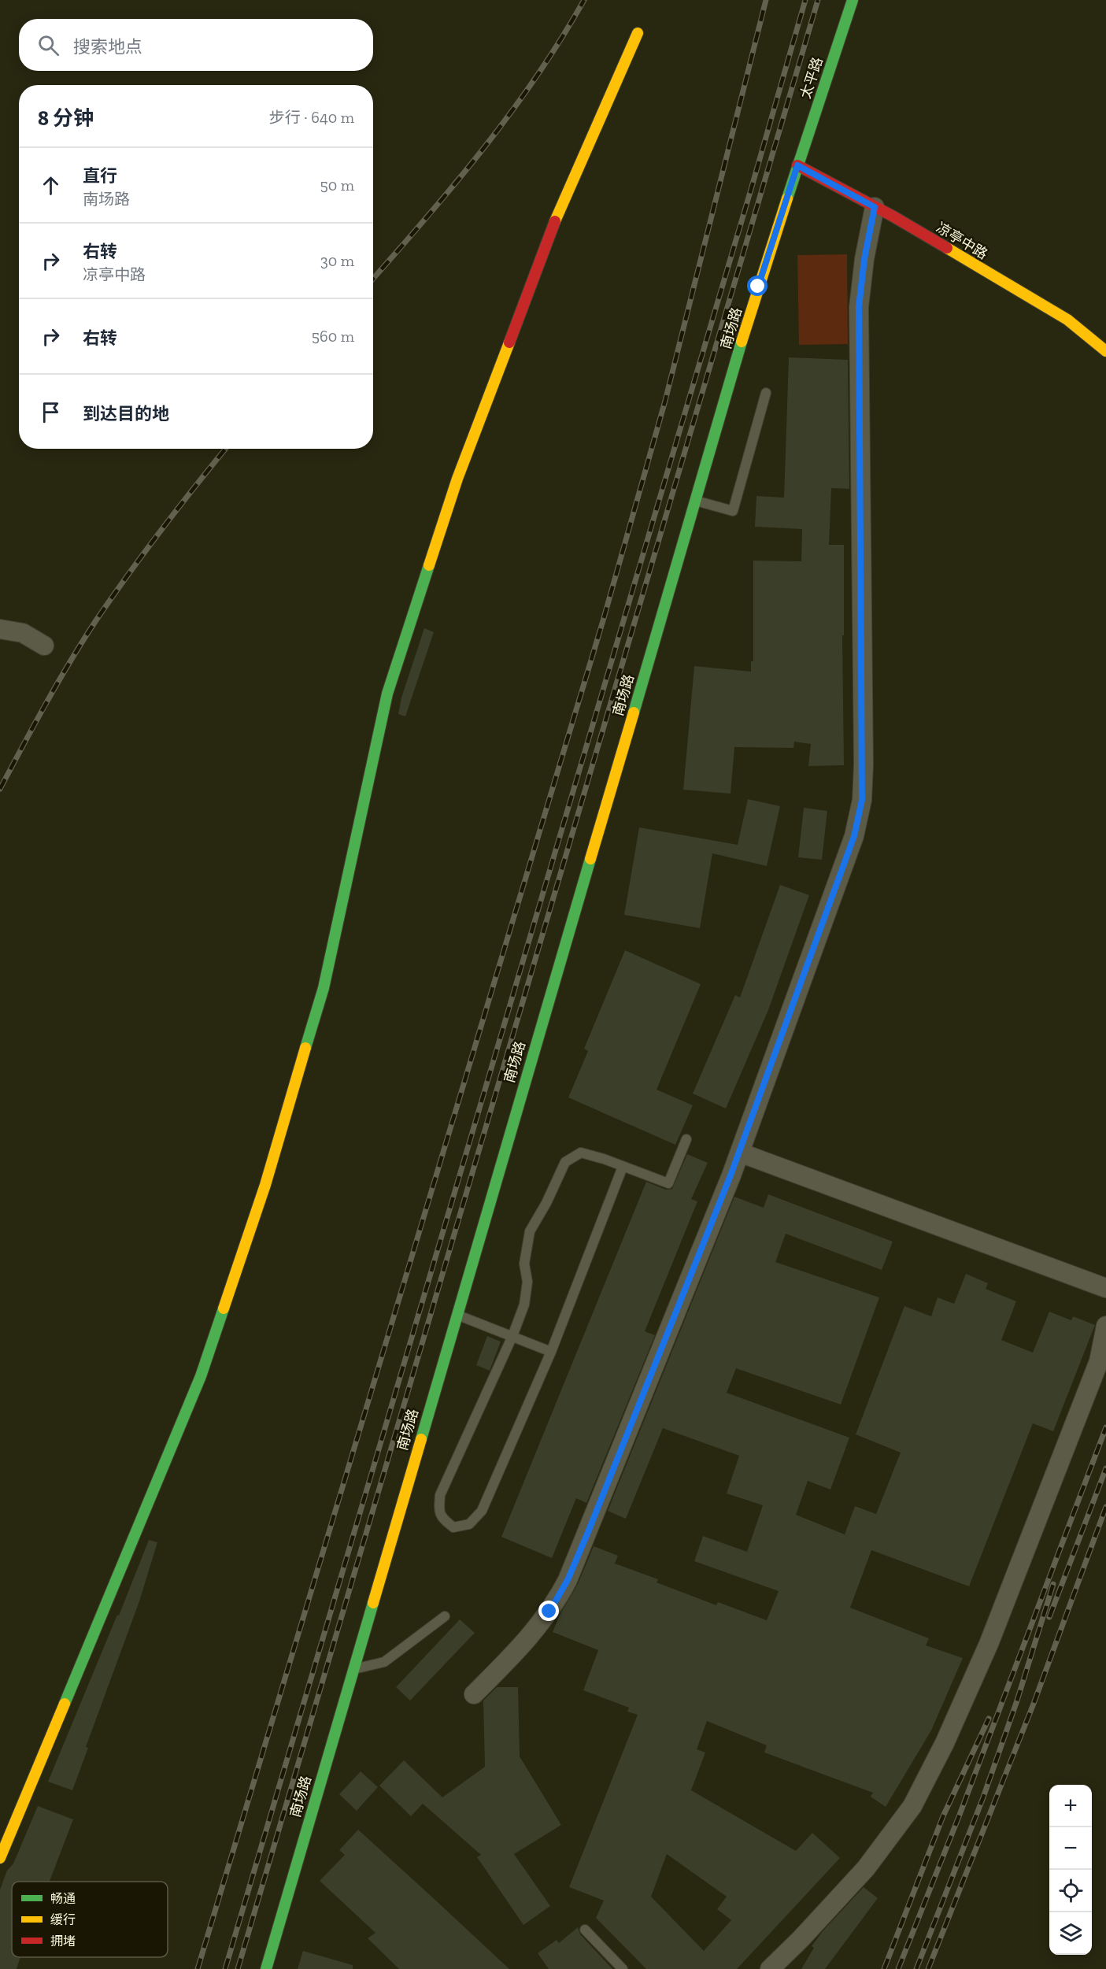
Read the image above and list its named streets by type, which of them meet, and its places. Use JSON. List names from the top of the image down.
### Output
{
  "streets": {
    "street": ["太平路", "凉亭中路", "南场路"]
  },
  "crossings": [
    ["太平路", "凉亭中路"],
    ["太平路", "南场路"],
    ["凉亭中路", "南场路"]
  ],
  "legend": ["畅通", "缓行", "拥堵"],
  "page": {
    "search": "搜索地点",
    "heading": ["8 分钟", "步行 · 640 m"],
    "list": [
      ["直行", "南场路", "50 m"],
      ["右转", "凉亭中路", "30 m"],
      ["右转", "560 m"],
      "到达目的地"
    ],
    "map_buttons": ["+", "−"]
  }
}
